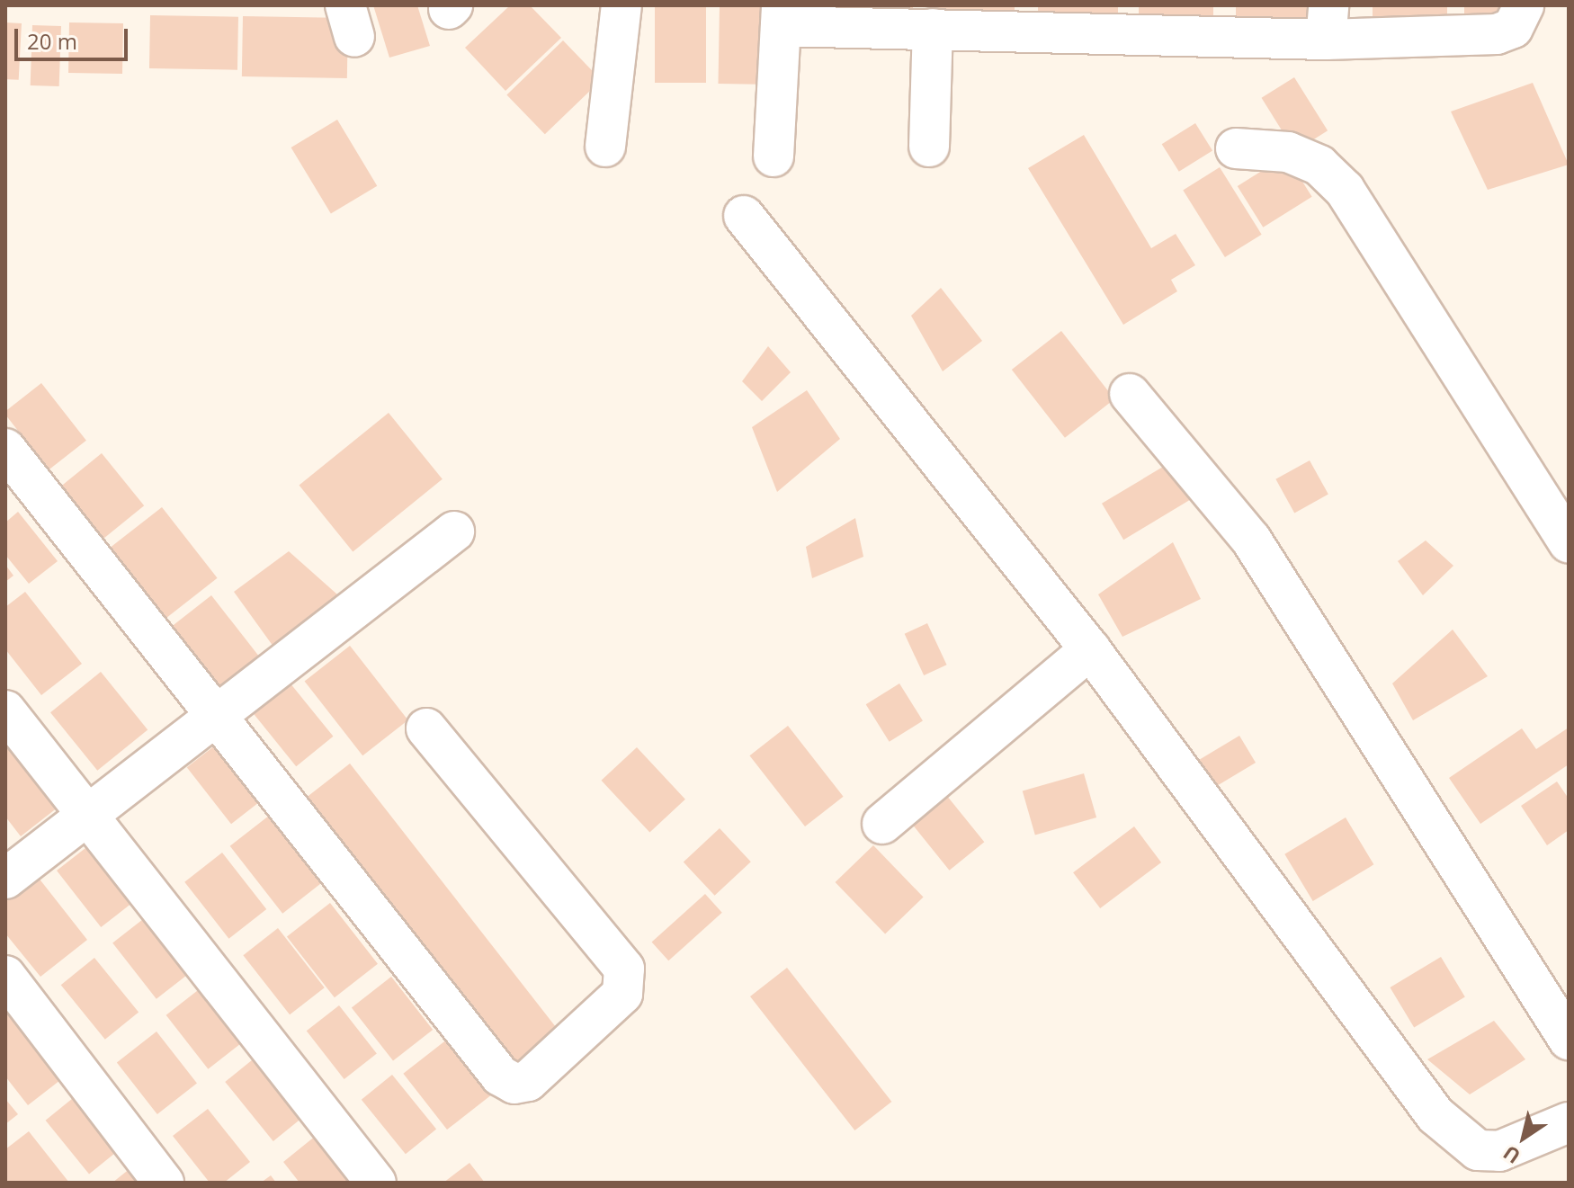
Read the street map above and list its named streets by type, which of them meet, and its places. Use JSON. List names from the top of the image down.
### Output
{
  "scale_bar": "20 m",
  "north": "bottom left"
}
